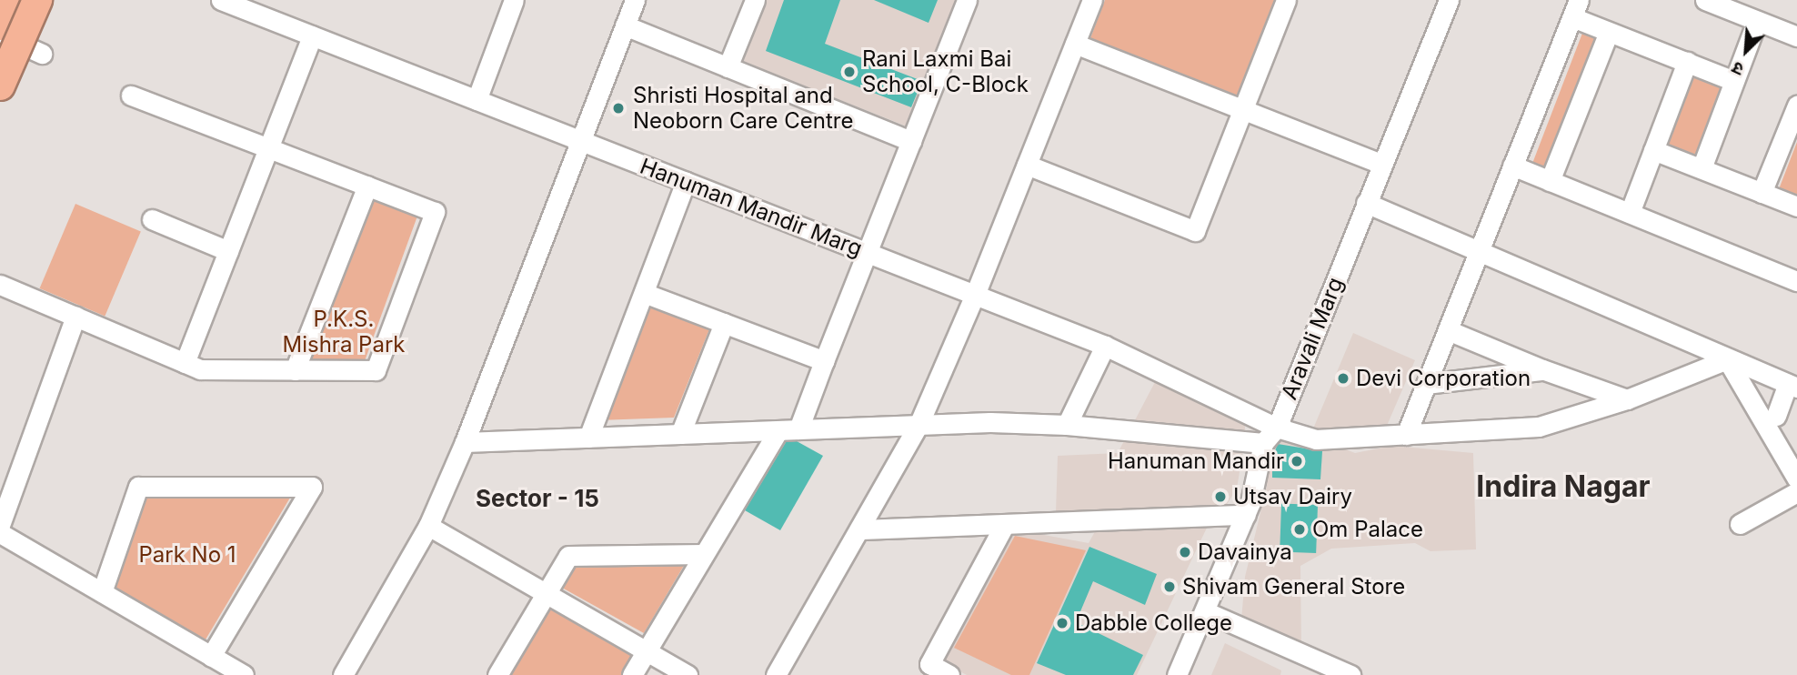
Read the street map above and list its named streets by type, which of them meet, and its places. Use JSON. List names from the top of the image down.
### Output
{
  "streets": {
    "street": ["Hanuman Mandir Marg", "Aravali Marg"]
  },
  "crossings": [
    ["Hanuman Mandir Marg", "Aravali Marg"]
  ],
  "districts": ["Indira Nagar", "Sector - 15"],
  "parks": ["P.K.S. Mishra Park", "Park No 1"],
  "places": [
    "Rani Laxmi Bai School, C-Block",
    "Shristi Hospital and Neoborn Care Centre",
    "Devi Corporation",
    "Hanuman Mandir",
    "Utsav Dairy",
    "Om Palace",
    "Davainya",
    "Shivam General Store",
    "Dabble College"
  ],
  "north": "bottom left"
}
